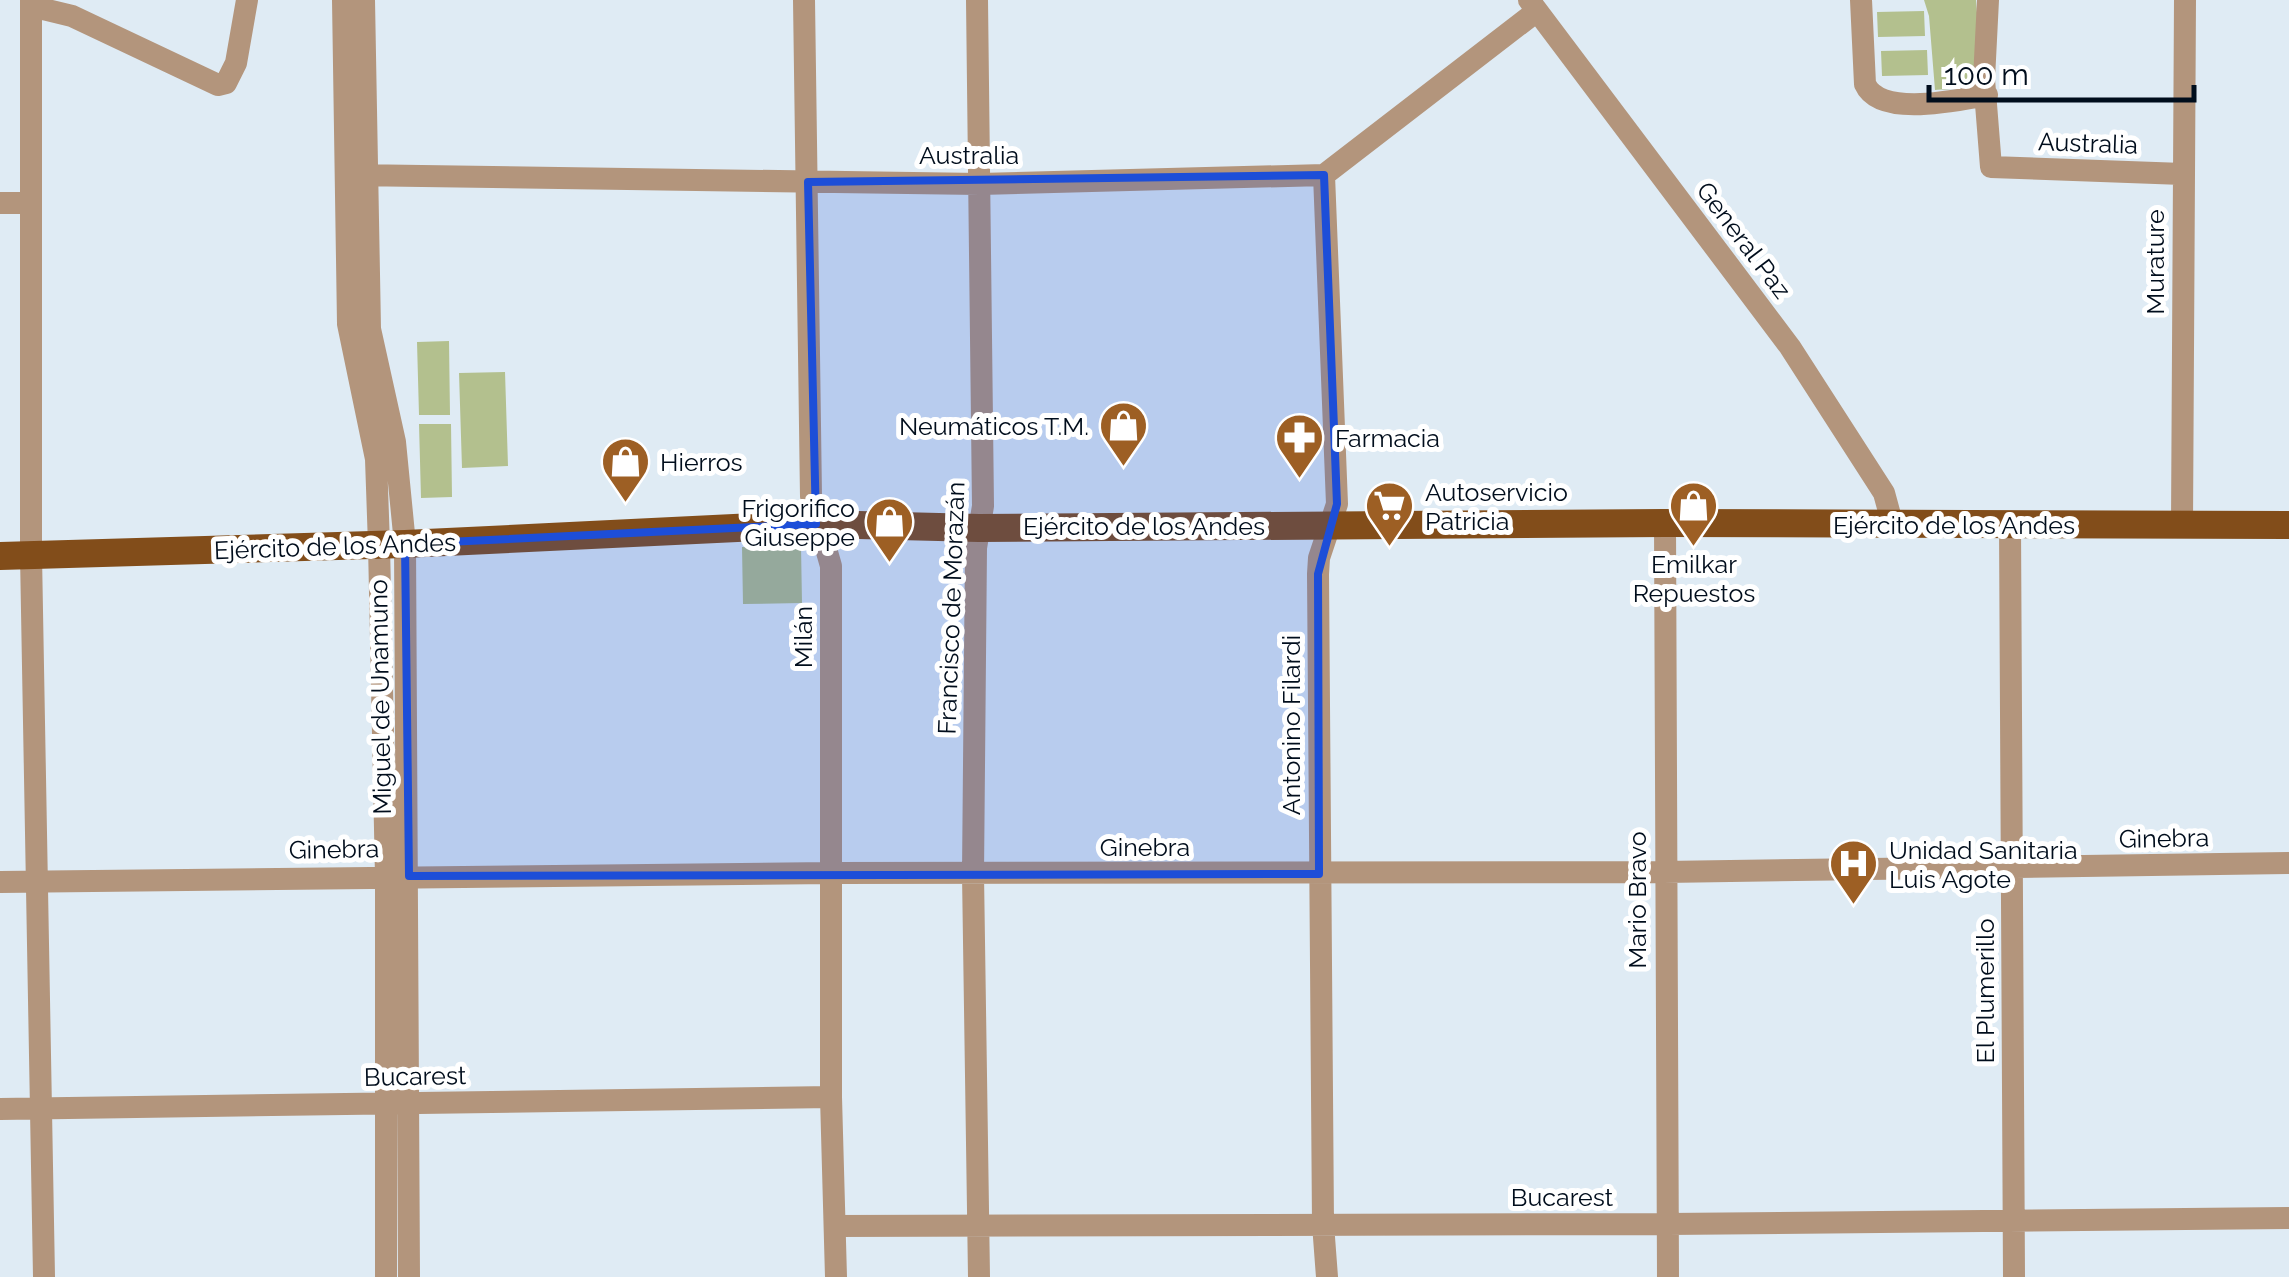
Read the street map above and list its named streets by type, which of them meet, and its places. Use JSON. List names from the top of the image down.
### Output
{
  "streets": {
    "main road": ["Ejército de los Andes"],
    "street": [
      "Australia",
      "General Paz",
      "Murature",
      "Francisco de Morazán",
      "Milán",
      "Miguel de Unamuno",
      "Antonino Filardi",
      "Ginebra",
      "Mario Bravo",
      "El Plumerillo",
      "Bucarest"
    ]
  },
  "crossings": [
    ["Australia", "Murature"],
    ["Australia", "Francisco de Morazán"],
    ["Australia", "Milán"],
    ["Australia", "Miguel de Unamuno"],
    ["Australia", "Antonino Filardi"],
    ["General Paz", "Ejército de los Andes"],
    ["Murature", "Ejército de los Andes"],
    ["Ejército de los Andes", "Francisco de Morazán"],
    ["Ejército de los Andes", "Milán"],
    ["Ejército de los Andes", "Miguel de Unamuno"],
    ["Ejército de los Andes", "Antonino Filardi"],
    ["Ejército de los Andes", "Mario Bravo"],
    ["Ejército de los Andes", "El Plumerillo"],
    ["Francisco de Morazán", "Ginebra"],
    ["Francisco de Morazán", "Bucarest"],
    ["Milán", "Ginebra"],
    ["Milán", "Bucarest"],
    ["Miguel de Unamuno", "Ginebra"],
    ["Miguel de Unamuno", "Bucarest"],
    ["Antonino Filardi", "Ginebra"],
    ["Antonino Filardi", "Bucarest"],
    ["Ginebra", "Mario Bravo"],
    ["Ginebra", "El Plumerillo"],
    ["Mario Bravo", "Bucarest"],
    ["El Plumerillo", "Bucarest"]
  ],
  "places": {
    "shop": [
      "Neumáticos T.M.",
      "Hierros",
      "Emilkar Repuestos",
      "Frigorifico Giuseppe"
    ],
    "pharmacy": ["Farmacia"],
    "supermarket": ["Autoservicio Patricia"],
    "hospital": ["Unidad Sanitaria Luis Agote"]
  },
  "scale_bar": "100 m"
}
